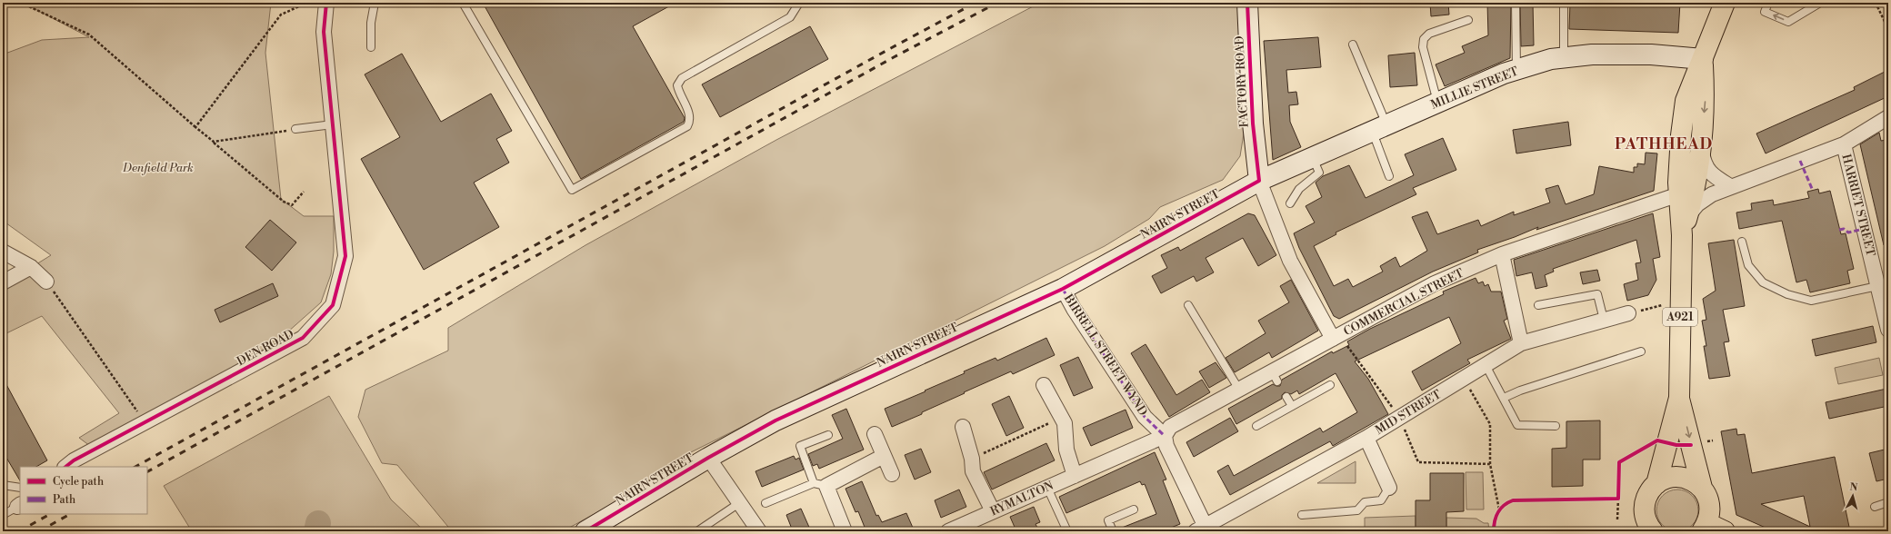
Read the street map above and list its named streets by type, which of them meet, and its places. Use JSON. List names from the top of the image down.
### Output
{
  "streets": {
    "main road": [
      "FACTORY ROAD",
      "MILLIE STREET",
      "NAIRN STREET",
      "A921"
    ],
    "street": [
      "HARRIET STREET",
      "COMMERCIAL STREET",
      "DEN ROAD",
      "BIRRELL STREET WYND",
      "MID STREET",
      "RYMALTON"
    ]
  },
  "crossings": [
    ["FACTORY ROAD", "MILLIE STREET"],
    ["FACTORY ROAD", "NAIRN STREET"],
    ["FACTORY ROAD", "COMMERCIAL STREET"],
    ["MILLIE STREET", "NAIRN STREET"],
    ["MILLIE STREET", "A921"],
    ["NAIRN STREET", "BIRRELL STREET WYND"],
    ["COMMERCIAL STREET", "A921"],
    ["COMMERCIAL STREET", "BIRRELL STREET WYND"],
    ["COMMERCIAL STREET", "RYMALTON"],
    ["BIRRELL STREET WYND", "RYMALTON"]
  ],
  "districts": ["PATHHEAD"],
  "parks": ["Denfield Park"],
  "legend": ["Cycle path", "Path"],
  "north": "top"
}
